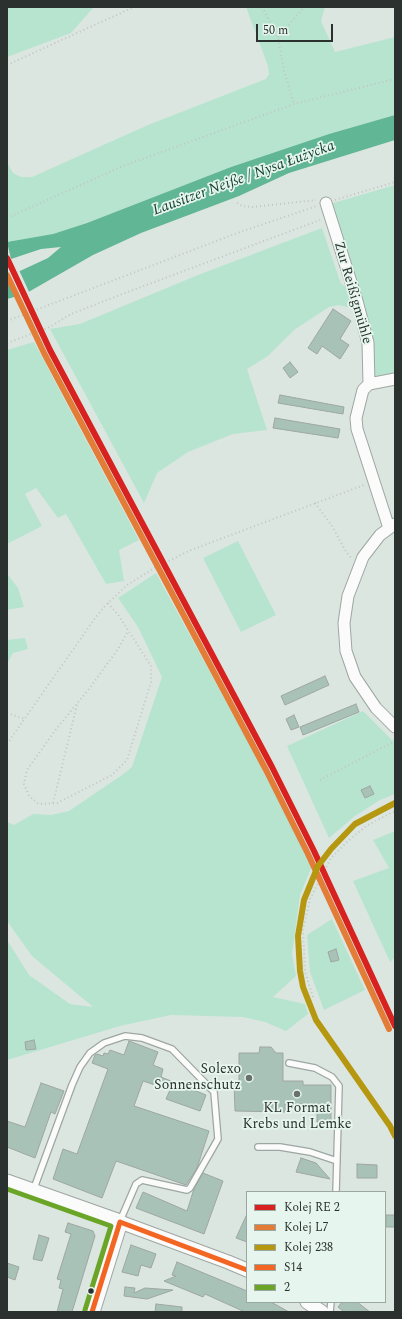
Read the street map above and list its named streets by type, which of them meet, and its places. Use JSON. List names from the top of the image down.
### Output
{
  "streets": {
    "street": ["Zur Reißigmühle"]
  },
  "water": ["Lausitzer Neiße / Nysa Łużycka"],
  "places": ["Solexo Sonnenschutz", "KL Format Krebs und Lemke"],
  "lines": [
    "rail line L7",
    "rail line 238",
    "transit line 2",
    "transit line S14"
  ],
  "legend": [
    "Kolej RE 2",
    "Kolej L7",
    "Kolej 238",
    "S14",
    "2"
  ],
  "scale_bar": "50 m"
}
